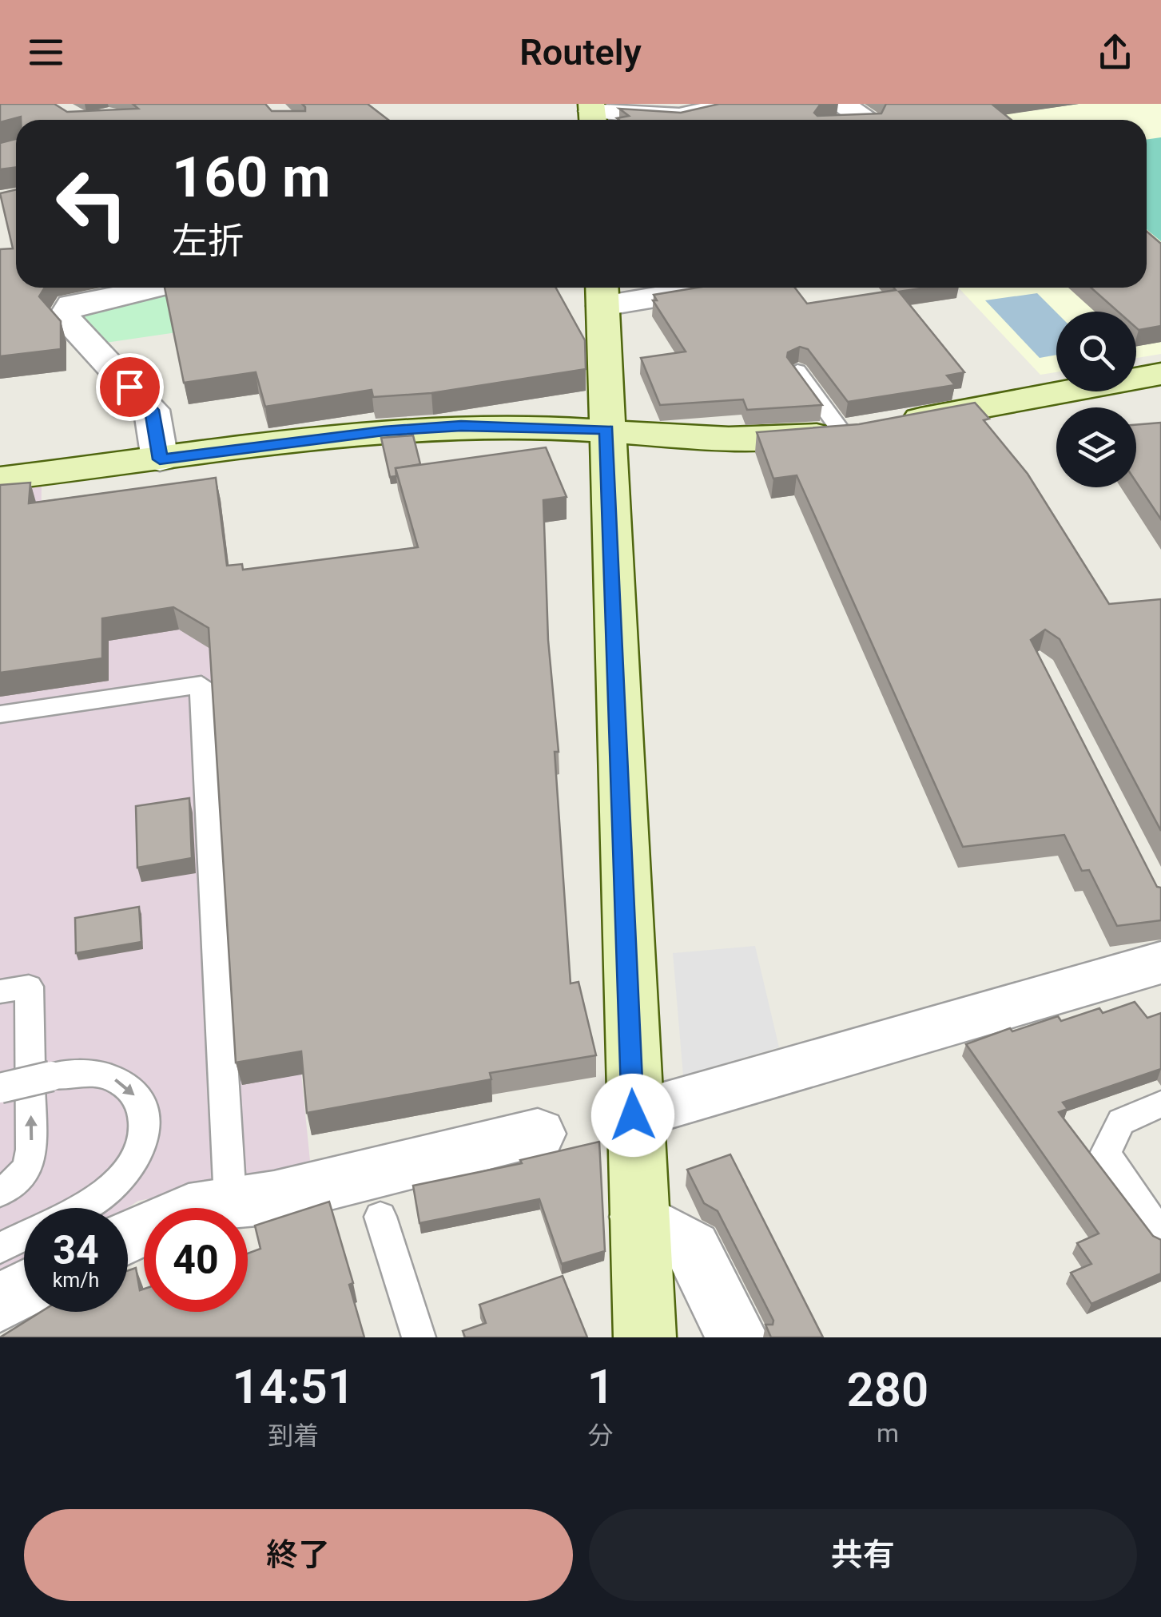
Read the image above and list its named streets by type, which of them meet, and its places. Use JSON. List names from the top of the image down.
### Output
{
  "page": {
    "header": "Routely",
    "turn": ["160 m", "左折"],
    "speed": "34 km/h",
    "limit": "40",
    "eta": [
      "14:51",
      "到着",
      "1",
      "分",
      "280",
      "m"
    ],
    "buttons": ["終了", "共有"]
  }
}
